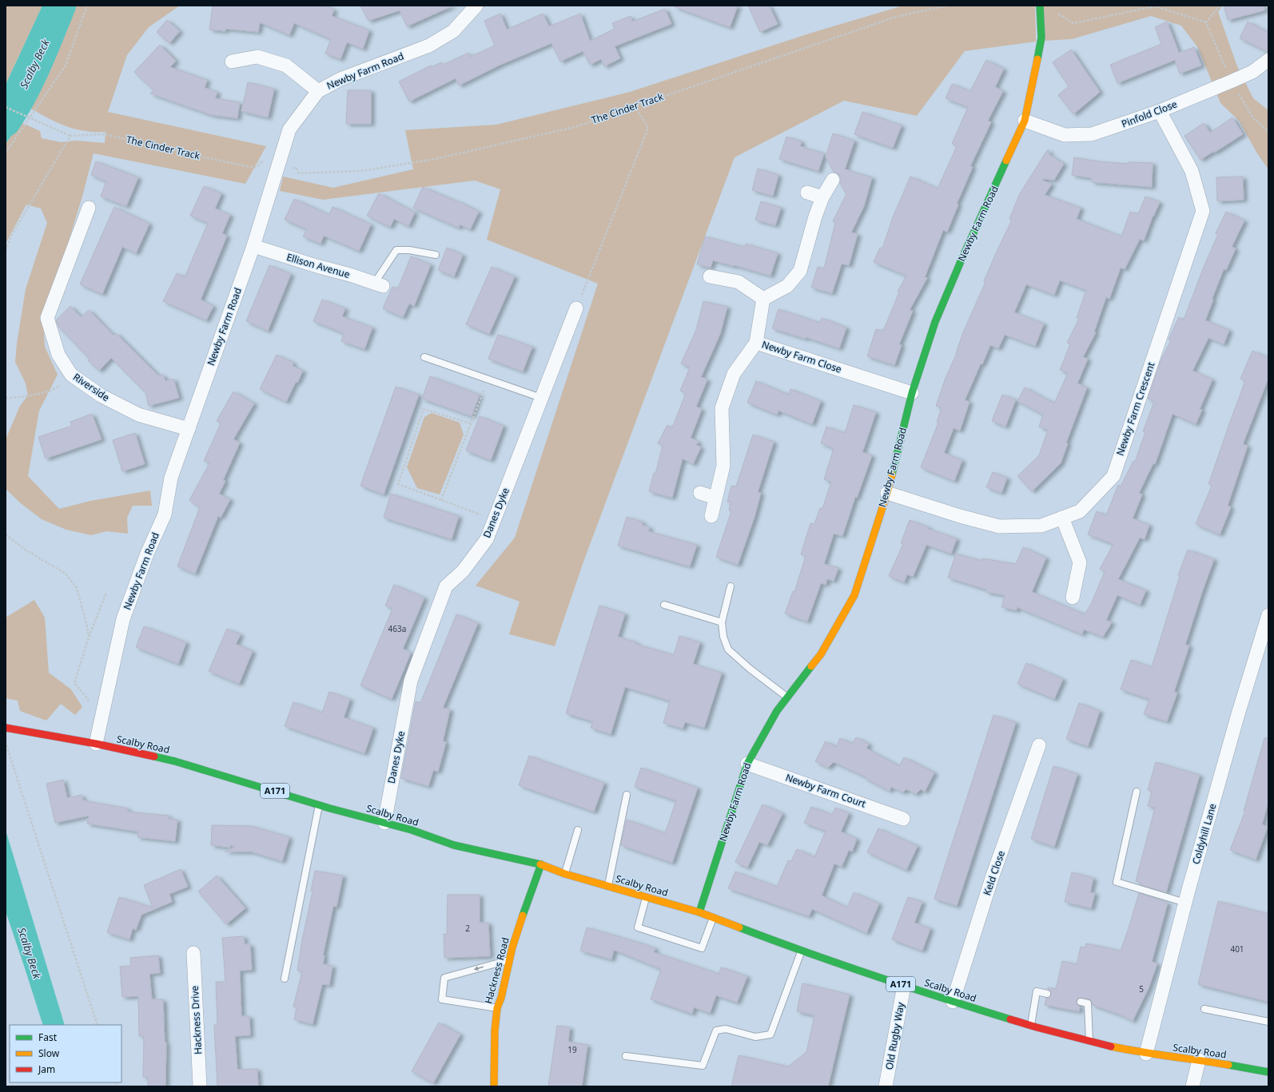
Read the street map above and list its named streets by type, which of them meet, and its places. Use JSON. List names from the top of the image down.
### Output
{
  "streets": {
    "main road": [
      "Newby Farm Road",
      "Scalby Road",
      "A171",
      "Hackness Road"
    ],
    "street": [
      "Pinfold Close",
      "Ellison Avenue",
      "Newby Farm Close",
      "Riverside",
      "Newby Farm Crescent",
      "Danes Dyke",
      "Newby Farm Court",
      "Coldyhill Lane",
      "Keld Close",
      "Hackness Drive",
      "Old Rugby Way"
    ],
    "path": ["The Cinder Track"]
  },
  "crossings": [
    ["Newby Farm Road", "Pinfold Close"],
    ["Newby Farm Road", "Ellison Avenue"],
    ["Newby Farm Road", "Newby Farm Close"],
    ["Newby Farm Road", "Riverside"],
    ["Newby Farm Road", "Newby Farm Crescent"],
    ["Newby Farm Road", "Scalby Road"],
    ["Newby Farm Road", "Newby Farm Court"],
    ["Pinfold Close", "Newby Farm Crescent"],
    ["Danes Dyke", "Scalby Road"],
    ["Scalby Road", "Coldyhill Lane"],
    ["Scalby Road", "Keld Close"],
    ["Scalby Road", "Hackness Road"],
    ["Scalby Road", "Old Rugby Way"]
  ],
  "water": ["Scalby Beck"],
  "house_numbers": [
    "463a",
    "2",
    "401",
    "5",
    "19"
  ],
  "legend": ["Fast", "Slow", "Jam"]
}
